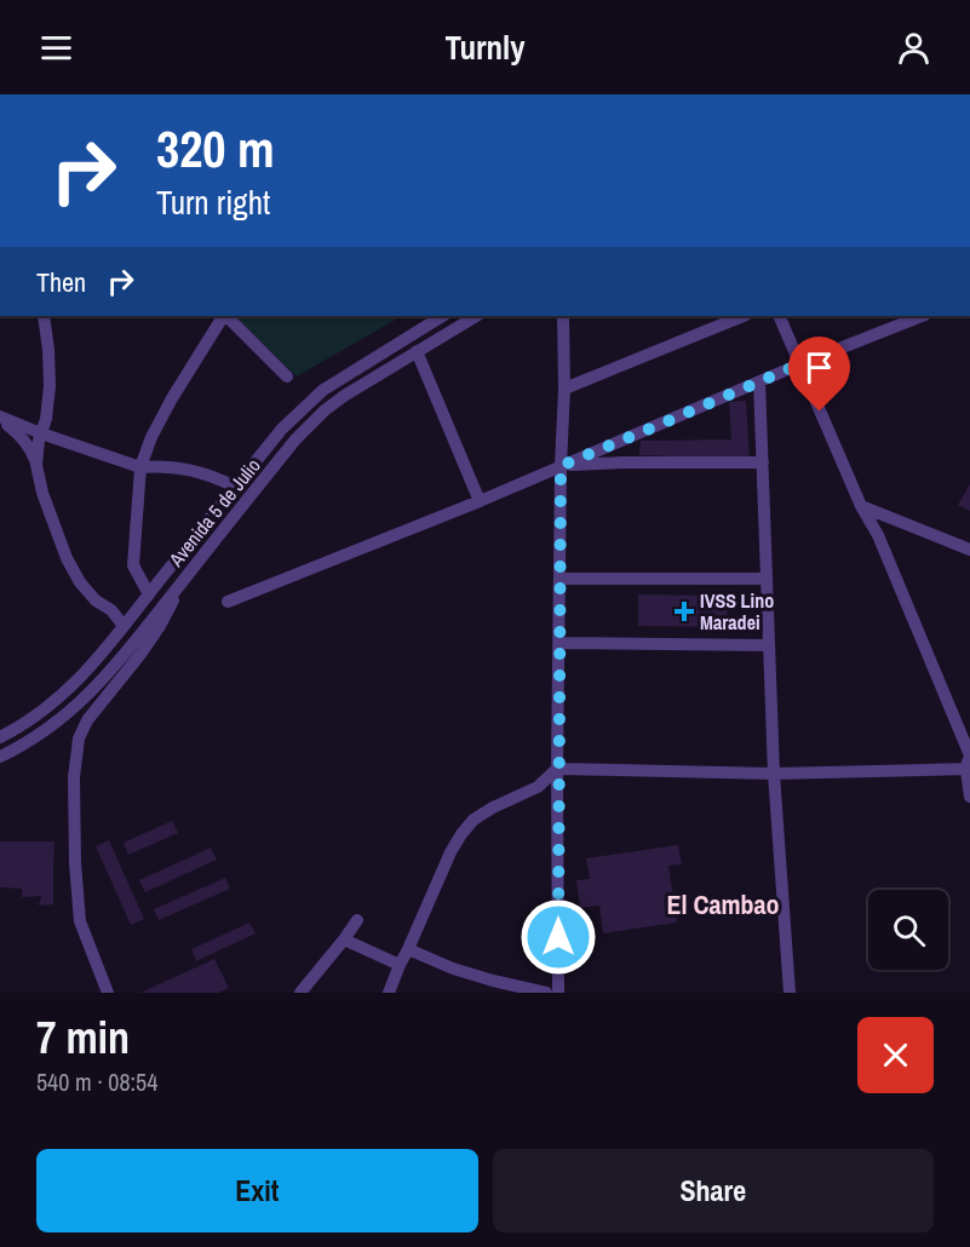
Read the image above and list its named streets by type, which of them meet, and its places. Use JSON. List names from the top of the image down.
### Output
{
  "streets": {
    "street": ["Avenida 5 de Julio"]
  },
  "districts": ["El Cambao"],
  "places": {
    "health": ["IVSS Lino Maradei"]
  },
  "page": {
    "header": "Turnly",
    "turn": ["320 m", "Turn right"],
    "then": "Then",
    "heading": ["7 min", "540 m · 08:54"],
    "buttons": ["Exit", "Share"]
  }
}
